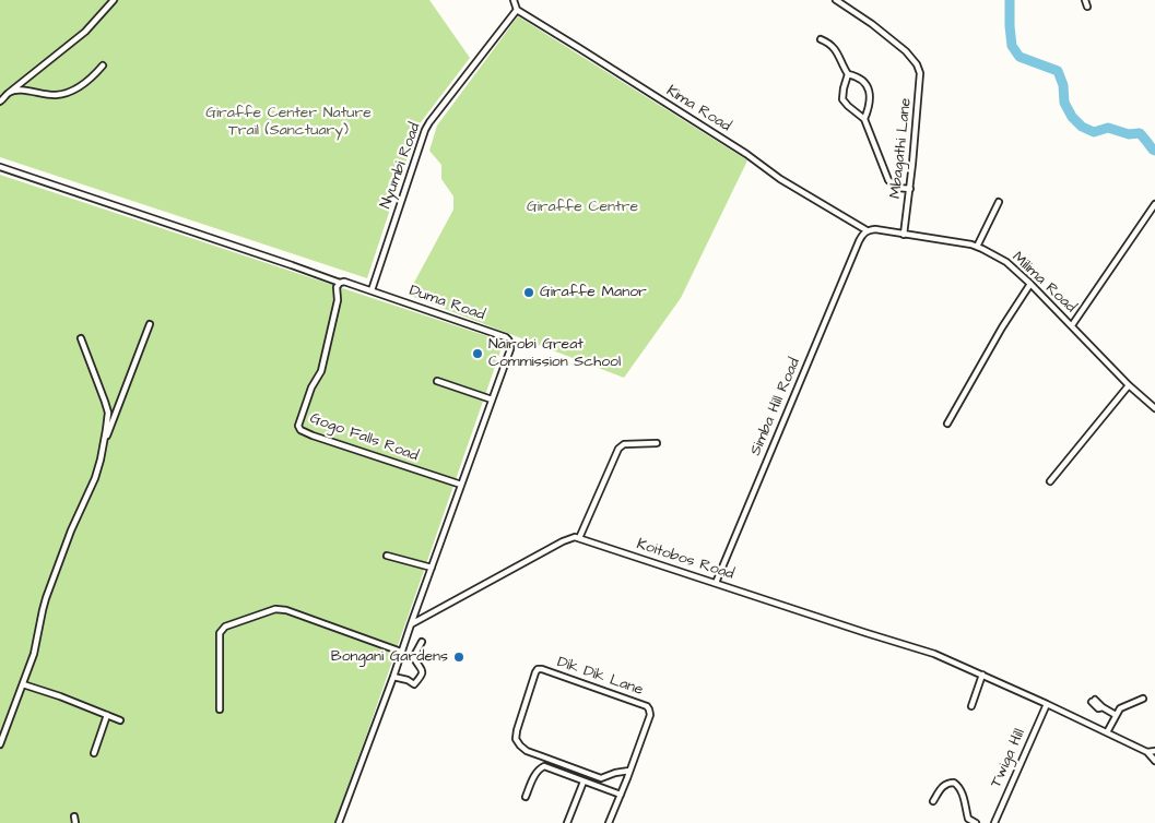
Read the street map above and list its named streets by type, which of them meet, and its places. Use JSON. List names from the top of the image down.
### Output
{
  "streets": {
    "street": [
      "Kima Road",
      "Mbagathi Lane",
      "Nyumbi Road",
      "Milima Road",
      "Duma Road",
      "Simba Hill Road",
      "Gogo Falls Road",
      "Koitobos Road",
      "Dik Dik Lane",
      "Twiga Hill"
    ]
  },
  "crossings": [
    ["Kima Road", "Nyumbi Road"],
    ["Kima Road", "Milima Road"],
    ["Kima Road", "Simba Hill Road"],
    ["Mbagathi Lane", "Milima Road"],
    ["Nyumbi Road", "Duma Road"],
    ["Milima Road", "Simba Hill Road"],
    ["Duma Road", "Gogo Falls Road"],
    ["Simba Hill Road", "Koitobos Road"],
    ["Koitobos Road", "Twiga Hill"]
  ],
  "parks": ["Giraffe Center Nature Trail (Sanctuary)", "Giraffe Centre"],
  "places": ["Giraffe Manor", "Nairobi Great Commission School", "Bongani Gardens"]
}
